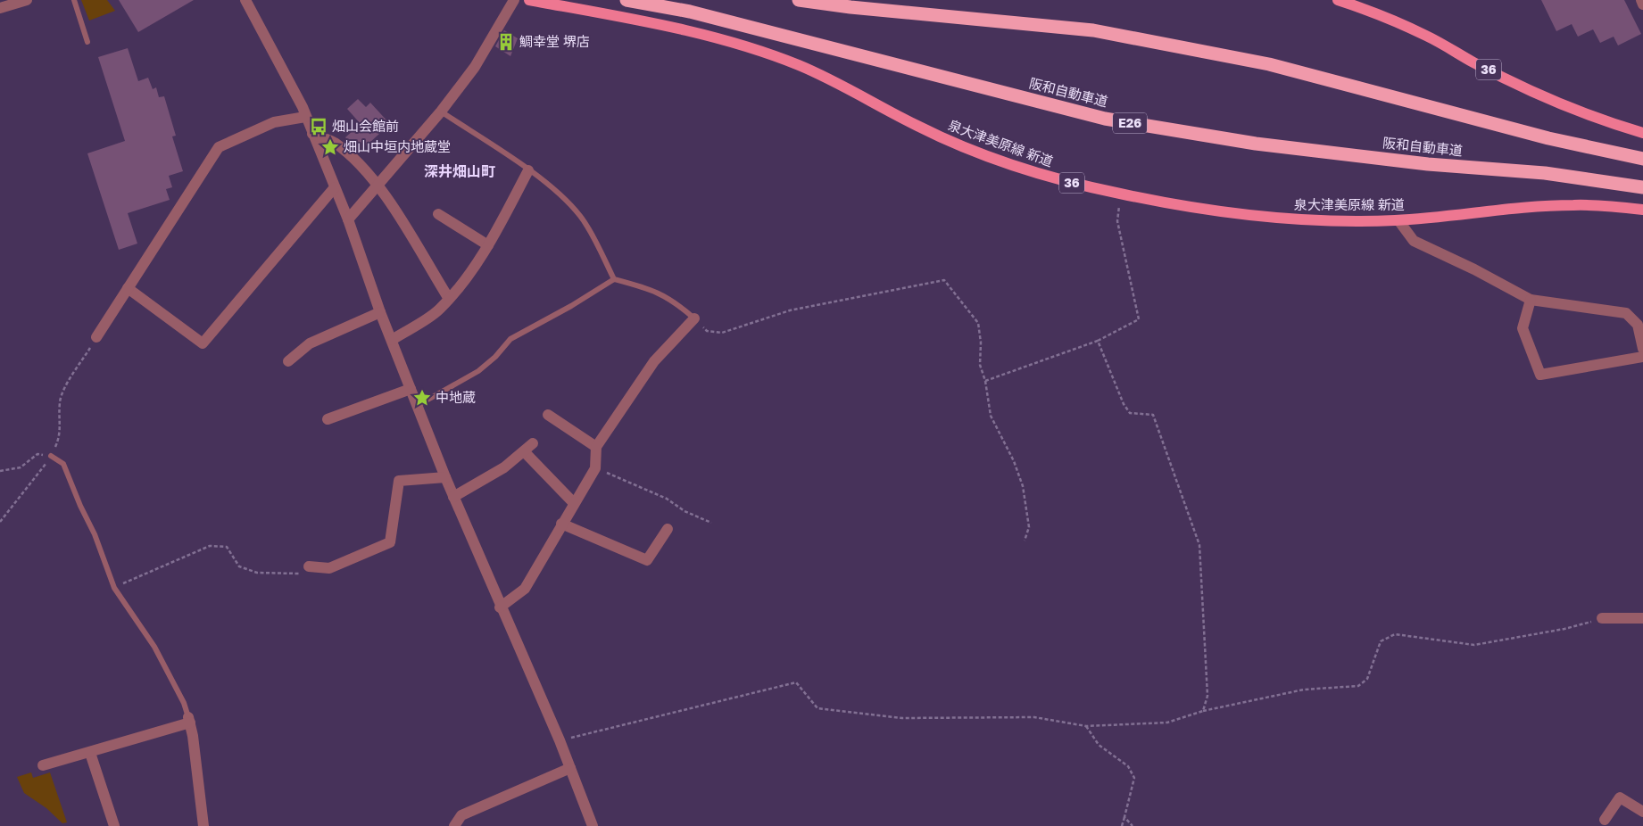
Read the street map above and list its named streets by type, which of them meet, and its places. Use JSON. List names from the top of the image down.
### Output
{
  "streets": {
    "highway": ["阪和自動車道", "E26"],
    "main road": ["36", "泉大津美原線 新道"]
  },
  "districts": ["深井畑山町"],
  "places": {
    "building": ["鯛幸堂 堺店"],
    "bus stop": ["畑山会館前"],
    "place": ["畑山中垣内地蔵堂", "中地蔵"]
  }
}
